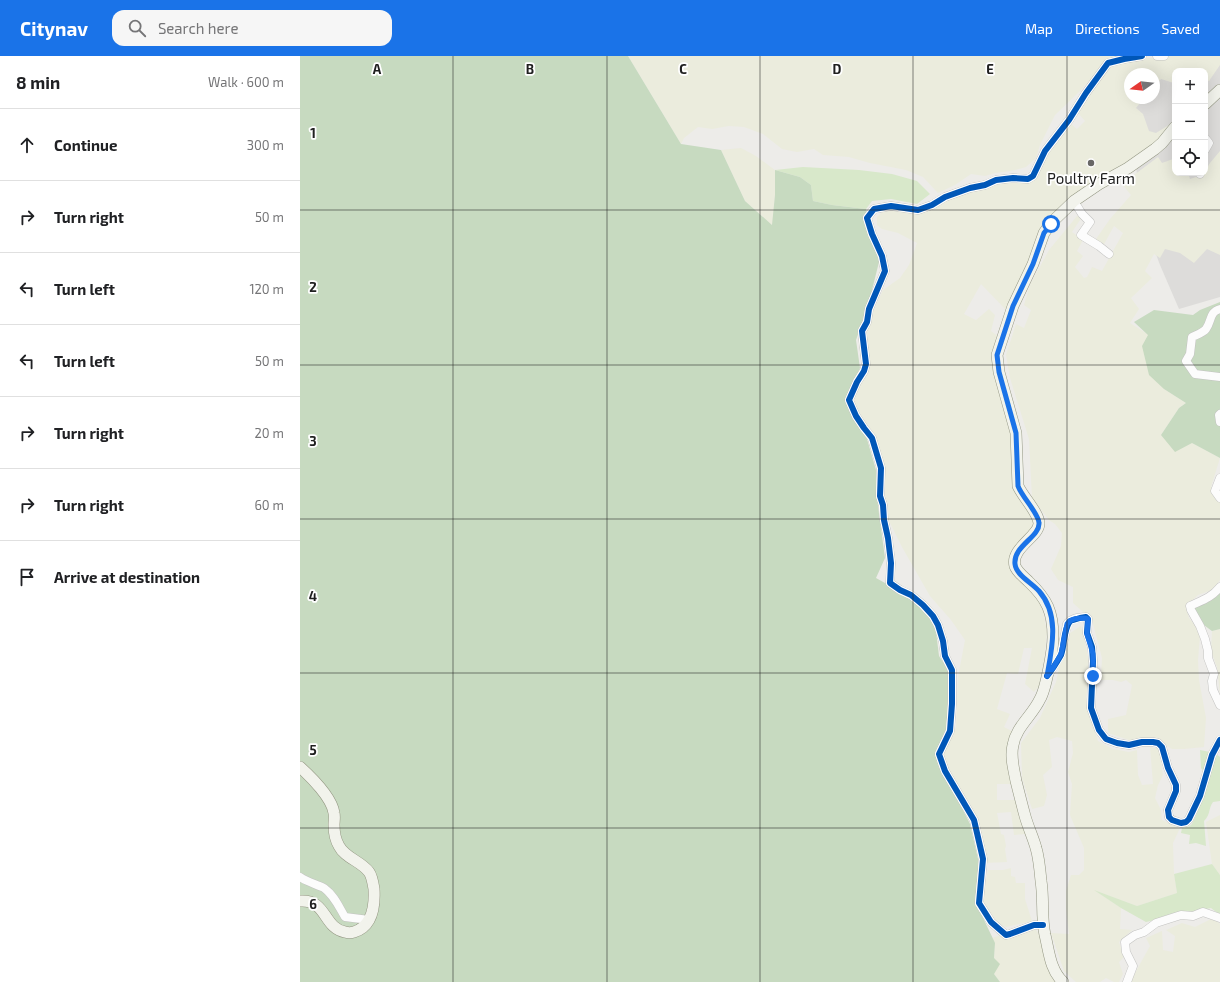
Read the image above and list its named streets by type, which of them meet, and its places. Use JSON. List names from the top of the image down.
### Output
{
  "places": ["Poultry Farm"],
  "north": "left",
  "page": {
    "header": "Citynav",
    "search": "Search here",
    "nav": ["Map", "Directions", "Saved"],
    "heading": ["8 min", "Walk · 600 m"],
    "map_buttons": ["+", "−"],
    "list": [
      ["Continue", "300 m"],
      ["Turn right", "50 m"],
      ["Turn left", "120 m"],
      ["Turn left", "50 m"],
      ["Turn right", "20 m"],
      ["Turn right", "60 m"],
      "Arrive at destination"
    ]
  },
  "grid": {
    "columns": [
      "A",
      "B",
      "C",
      "D",
      "E"
    ],
    "rows": [
      "1",
      "2",
      "3",
      "4",
      "5",
      "6"
    ]
  }
}
